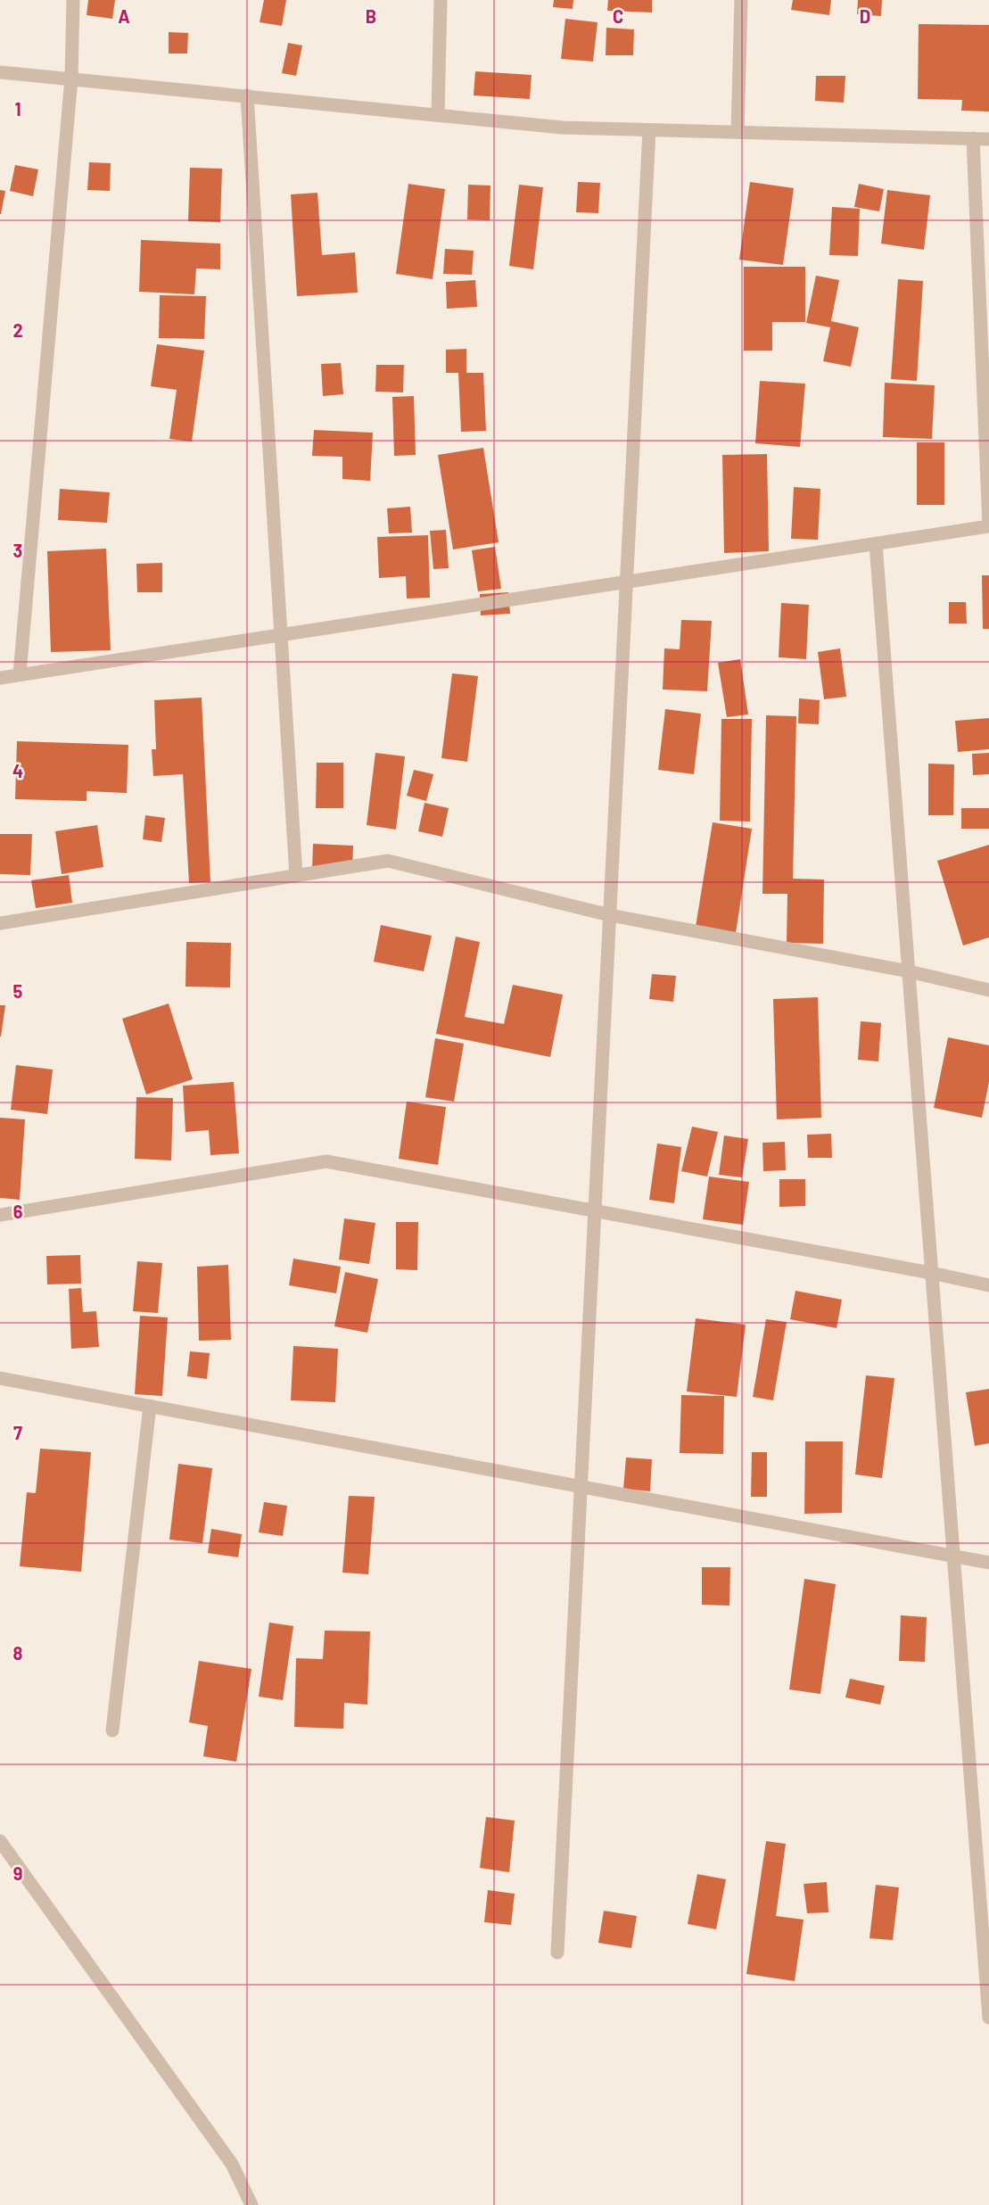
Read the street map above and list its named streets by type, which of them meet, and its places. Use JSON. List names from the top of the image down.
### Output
{
  "grid": {
    "columns": [
      "A",
      "B",
      "C",
      "D"
    ],
    "rows": [
      "1",
      "2",
      "3",
      "4",
      "5",
      "6",
      "7",
      "8",
      "9"
    ]
  }
}
